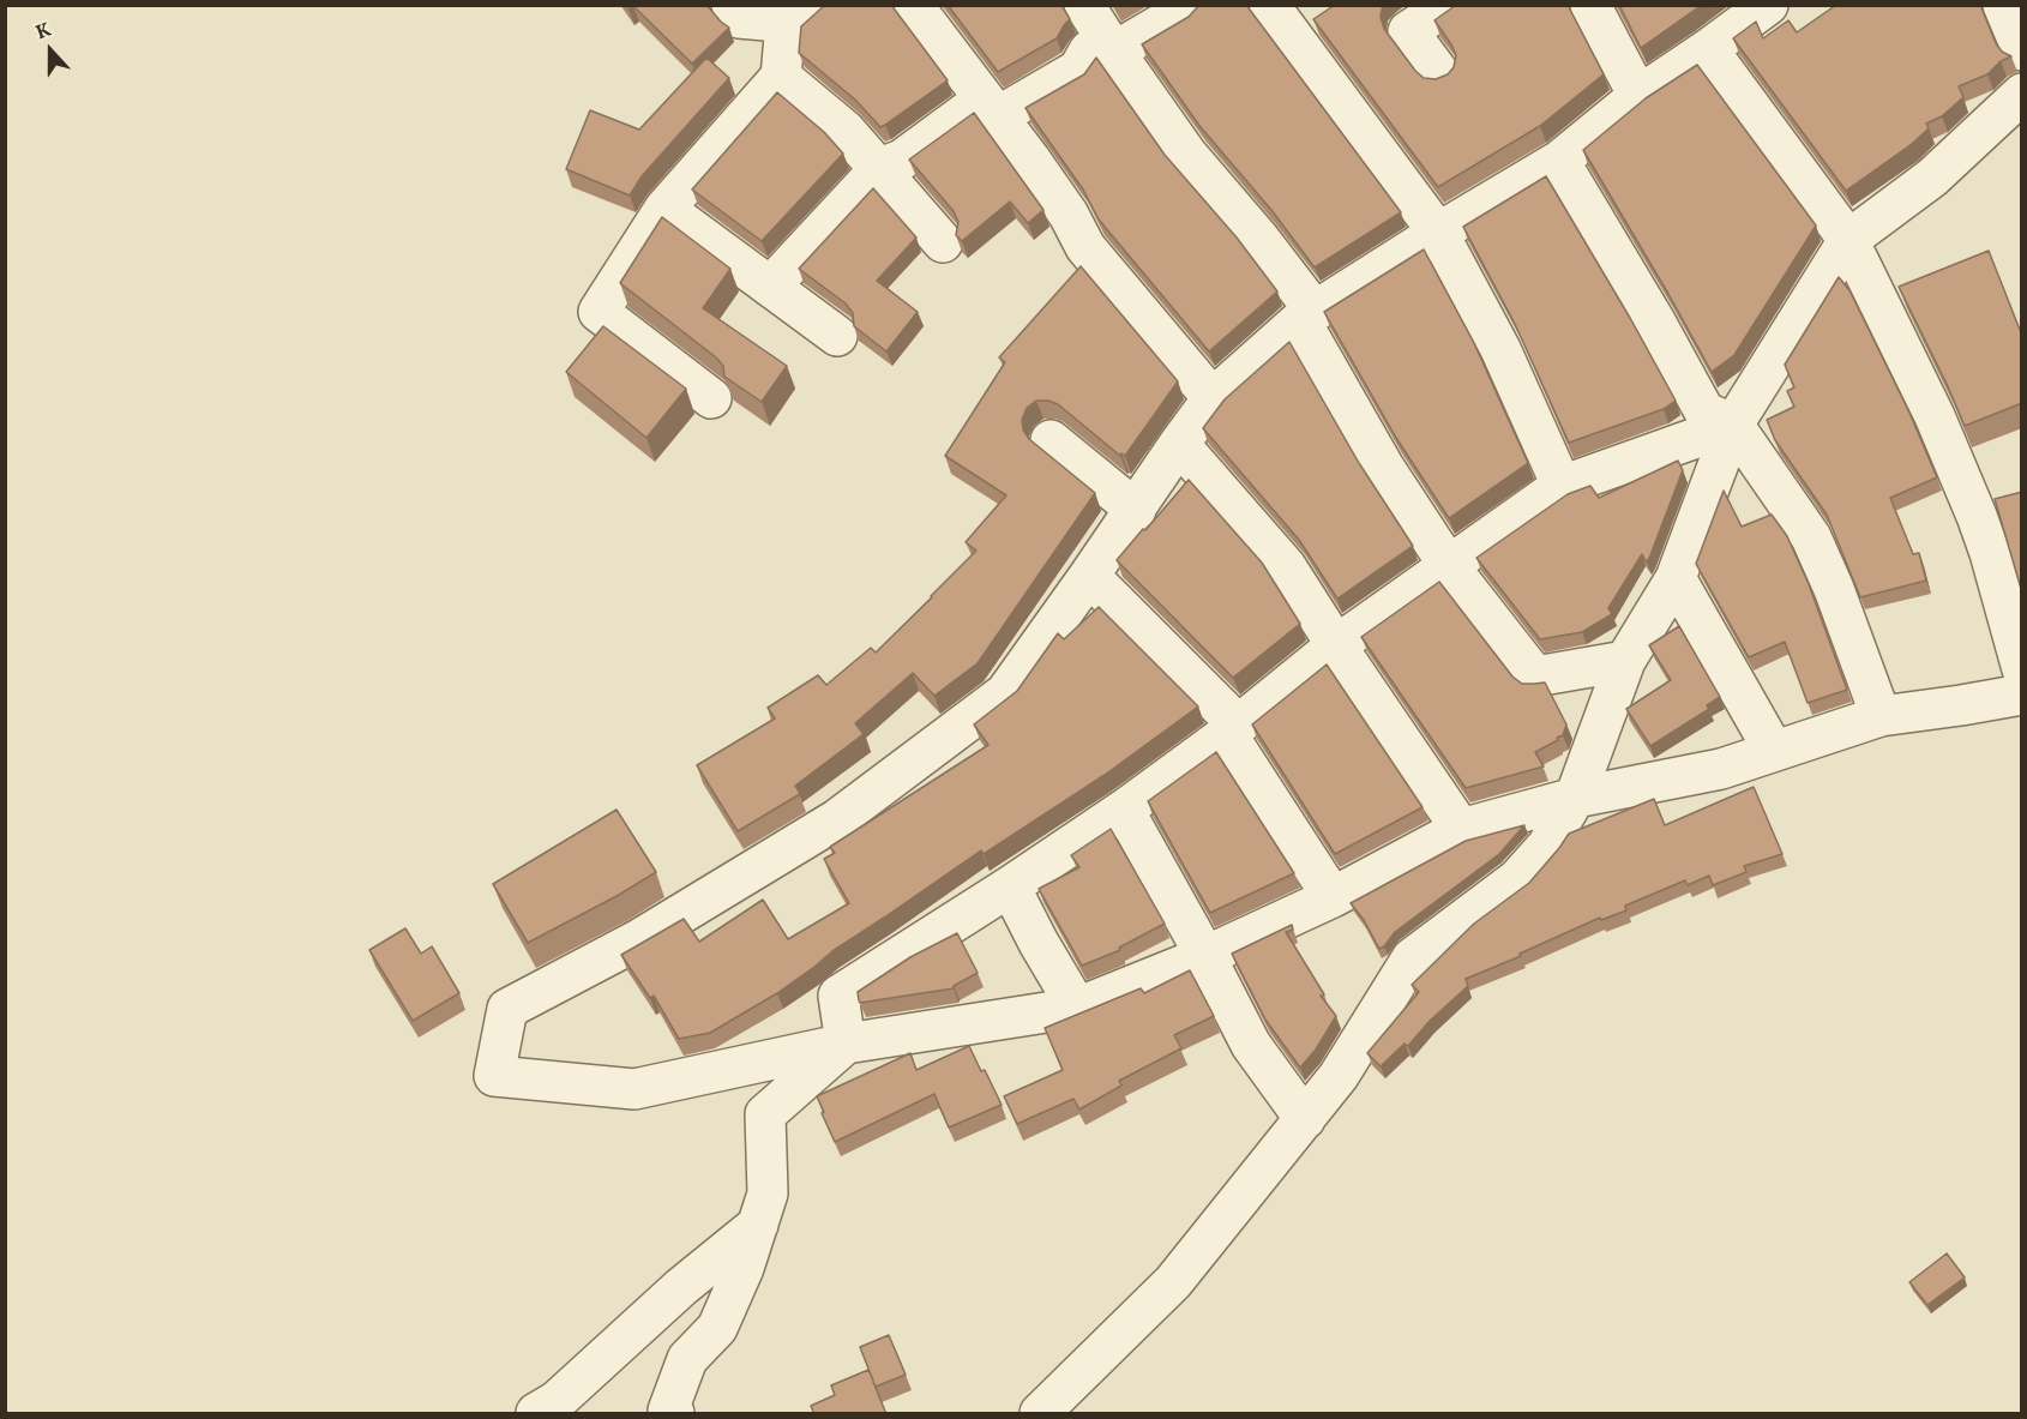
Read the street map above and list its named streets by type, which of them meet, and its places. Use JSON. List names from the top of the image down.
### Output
{
  "north": "top"
}
